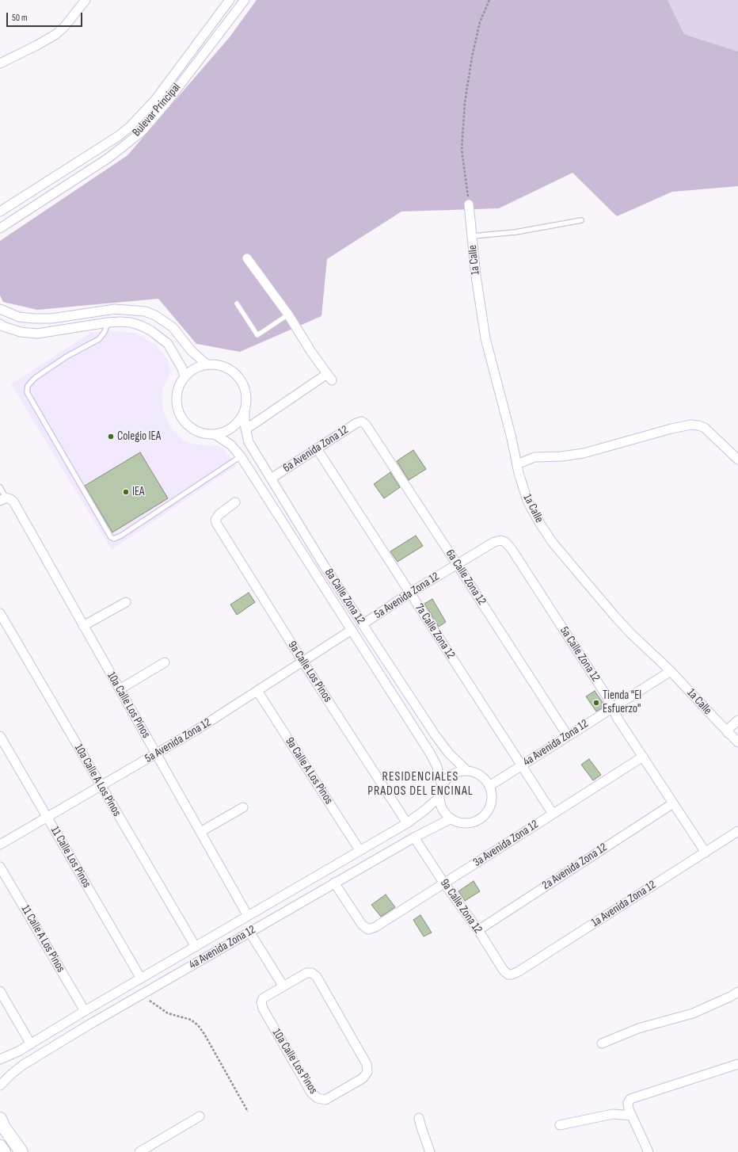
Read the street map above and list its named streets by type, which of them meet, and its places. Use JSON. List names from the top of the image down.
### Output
{
  "streets": {
    "street": [
      "Bulevar Principal",
      "1a Calle",
      "6a Avenida Zona 12",
      "6a Calle Zona 12",
      "5a Avenida Zona 12",
      "8a Calle Zona 12",
      "7a Calle Zona 12",
      "5a Calle Zona 12",
      "9a Calle Los Pinos",
      "10a Calle Los Pinos",
      "4a Avenida Zona 12",
      "9a Calle A Los Pinos",
      "10a Calle A Los Pinos",
      "3a Avenida Zona 12",
      "11 Calle Los Pinos",
      "2a Avenida Zona 12",
      "1a Avenida Zona 12",
      "9a Calle Zona 12",
      "11 Calle A Los Pinos"
    ]
  },
  "crossings": [
    ["1a Calle", "4a Avenida Zona 12"],
    ["6a Avenida Zona 12", "6a Calle Zona 12"],
    ["6a Avenida Zona 12", "8a Calle Zona 12"],
    ["6a Avenida Zona 12", "7a Calle Zona 12"],
    ["6a Calle Zona 12", "5a Avenida Zona 12"],
    ["6a Calle Zona 12", "4a Avenida Zona 12"],
    ["5a Avenida Zona 12", "8a Calle Zona 12"],
    ["5a Avenida Zona 12", "7a Calle Zona 12"],
    ["5a Avenida Zona 12", "5a Calle Zona 12"],
    ["5a Avenida Zona 12", "9a Calle Los Pinos"],
    ["5a Avenida Zona 12", "10a Calle Los Pinos"],
    ["5a Avenida Zona 12", "9a Calle A Los Pinos"],
    ["5a Avenida Zona 12", "10a Calle A Los Pinos"],
    ["5a Avenida Zona 12", "11 Calle Los Pinos"],
    ["8a Calle Zona 12", "4a Avenida Zona 12"],
    ["7a Calle Zona 12", "4a Avenida Zona 12"],
    ["7a Calle Zona 12", "3a Avenida Zona 12"],
    ["5a Calle Zona 12", "4a Avenida Zona 12"],
    ["5a Calle Zona 12", "3a Avenida Zona 12"],
    ["5a Calle Zona 12", "2a Avenida Zona 12"],
    ["5a Calle Zona 12", "1a Avenida Zona 12"],
    ["9a Calle Los Pinos", "4a Avenida Zona 12"],
    ["10a Calle Los Pinos", "4a Avenida Zona 12"],
    ["4a Avenida Zona 12", "9a Calle A Los Pinos"],
    ["4a Avenida Zona 12", "10a Calle A Los Pinos"],
    ["4a Avenida Zona 12", "3a Avenida Zona 12"],
    ["4a Avenida Zona 12", "11 Calle Los Pinos"],
    ["4a Avenida Zona 12", "9a Calle Zona 12"],
    ["4a Avenida Zona 12", "11 Calle A Los Pinos"],
    ["3a Avenida Zona 12", "9a Calle Zona 12"],
    ["2a Avenida Zona 12", "9a Calle Zona 12"],
    ["1a Avenida Zona 12", "9a Calle Zona 12"]
  ],
  "districts": ["RESIDENCIALES PRADOS DEL ENCINAL"],
  "places": ["Colegio IEA", "IEA", "Tienda \"El Esfuerzo\""],
  "scale_bar": "50 m"
}
